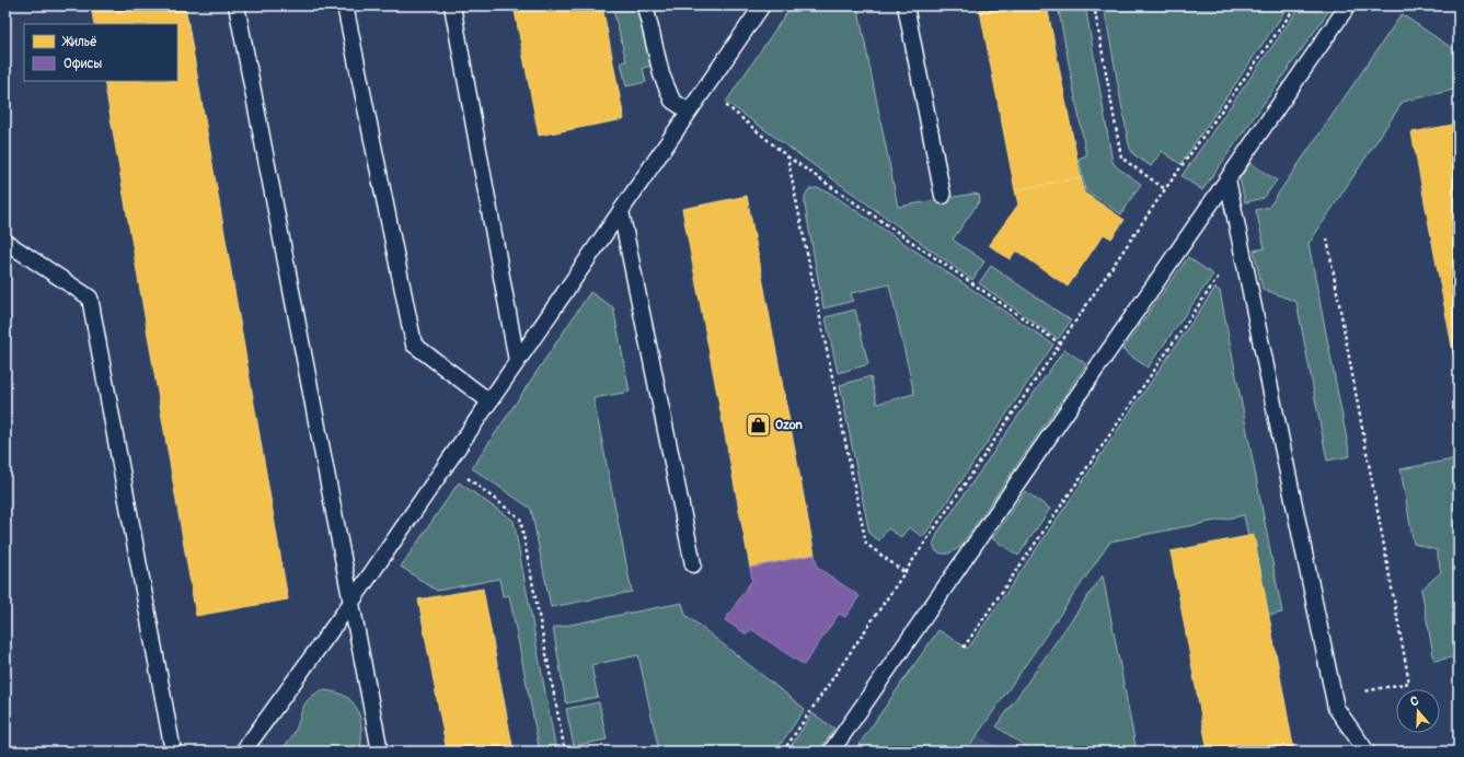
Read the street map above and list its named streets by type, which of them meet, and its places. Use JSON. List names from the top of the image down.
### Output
{
  "places": {
    "shop": ["Ozon"]
  },
  "legend": ["Жильё", "Офисы"],
  "north": "top"
}
